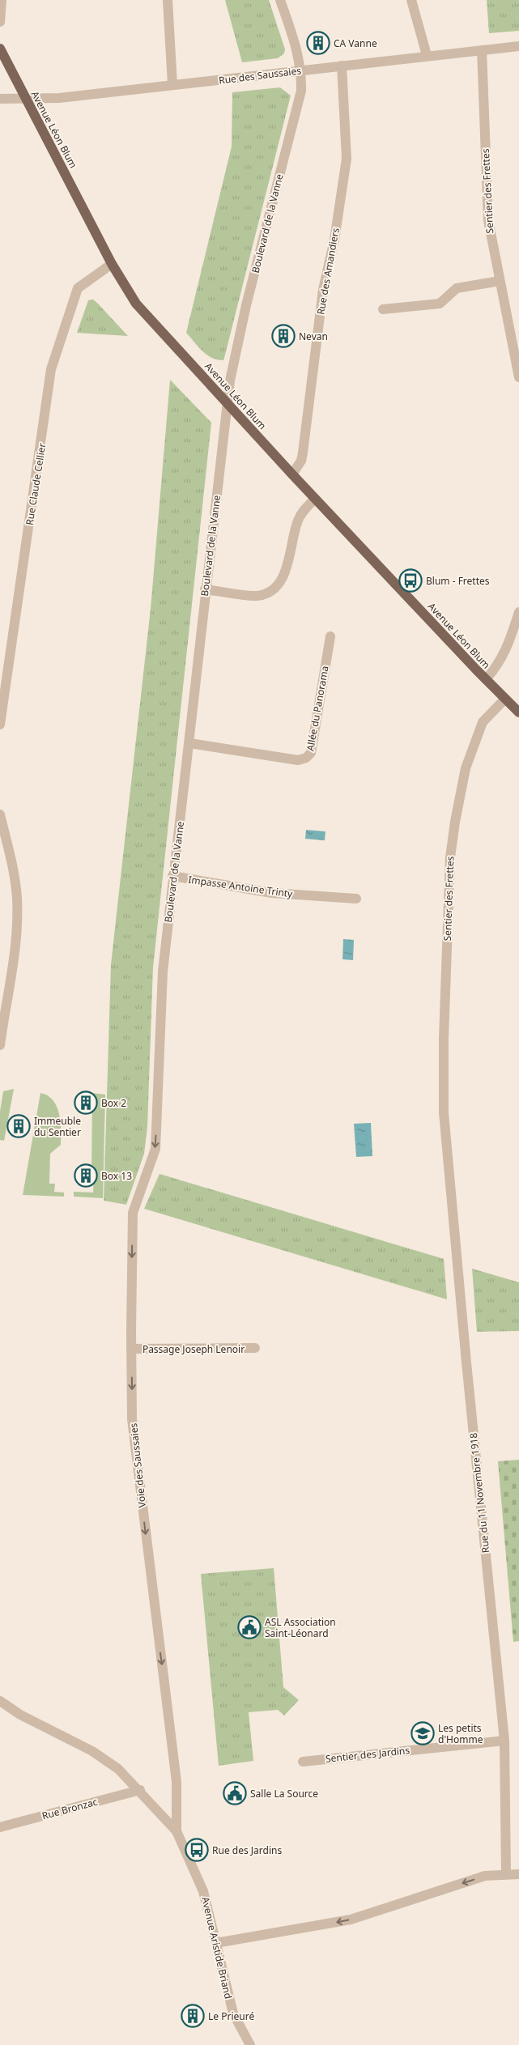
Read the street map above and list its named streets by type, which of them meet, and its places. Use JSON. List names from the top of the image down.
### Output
{
  "streets": {
    "main road": ["Avenue Léon Blum"],
    "street": [
      "Rue des Saussaies",
      "Sentier des Frettes",
      "Boulevard de la Vanne",
      "Rue des Amandiers",
      "Rue Claude Cellier",
      "Allée du Panorama",
      "Impasse Antoine Trinty",
      "Passage Joseph Lenoir",
      "Voie des Saussaies",
      "Rue du 11 Novembre 1918",
      "Sentier des Jardins",
      "Rue Bronzac",
      "Avenue Aristide Briand"
    ]
  },
  "crossings": [
    ["Rue des Saussaies", "Avenue Léon Blum"],
    ["Rue des Saussaies", "Sentier des Frettes"],
    ["Rue des Saussaies", "Boulevard de la Vanne"],
    ["Rue des Saussaies", "Rue des Amandiers"],
    ["Avenue Léon Blum", "Sentier des Frettes"],
    ["Avenue Léon Blum", "Boulevard de la Vanne"],
    ["Avenue Léon Blum", "Rue des Amandiers"],
    ["Avenue Léon Blum", "Rue Claude Cellier"],
    ["Sentier des Frettes", "Rue du 11 Novembre 1918"],
    ["Boulevard de la Vanne", "Allée du Panorama"],
    ["Boulevard de la Vanne", "Impasse Antoine Trinty"],
    ["Boulevard de la Vanne", "Voie des Saussaies"],
    ["Passage Joseph Lenoir", "Voie des Saussaies"],
    ["Voie des Saussaies", "Avenue Aristide Briand"],
    ["Rue du 11 Novembre 1918", "Sentier des Jardins"],
    ["Rue Bronzac", "Avenue Aristide Briand"]
  ],
  "one_way": ["Voie des Saussaies"],
  "places": {
    "building": [
      "CA Vanne",
      "Nevan",
      "Box 2",
      "Immeuble du Sentier",
      "Box 13",
      "Le Prieuré"
    ],
    "bus stop": ["Blum - Frettes", "Rue des Jardins"],
    "public building": ["ASL Association Saint-Léonard", "Salle La Source"],
    "school or university": ["Les petits d'Homme"]
  }
}
